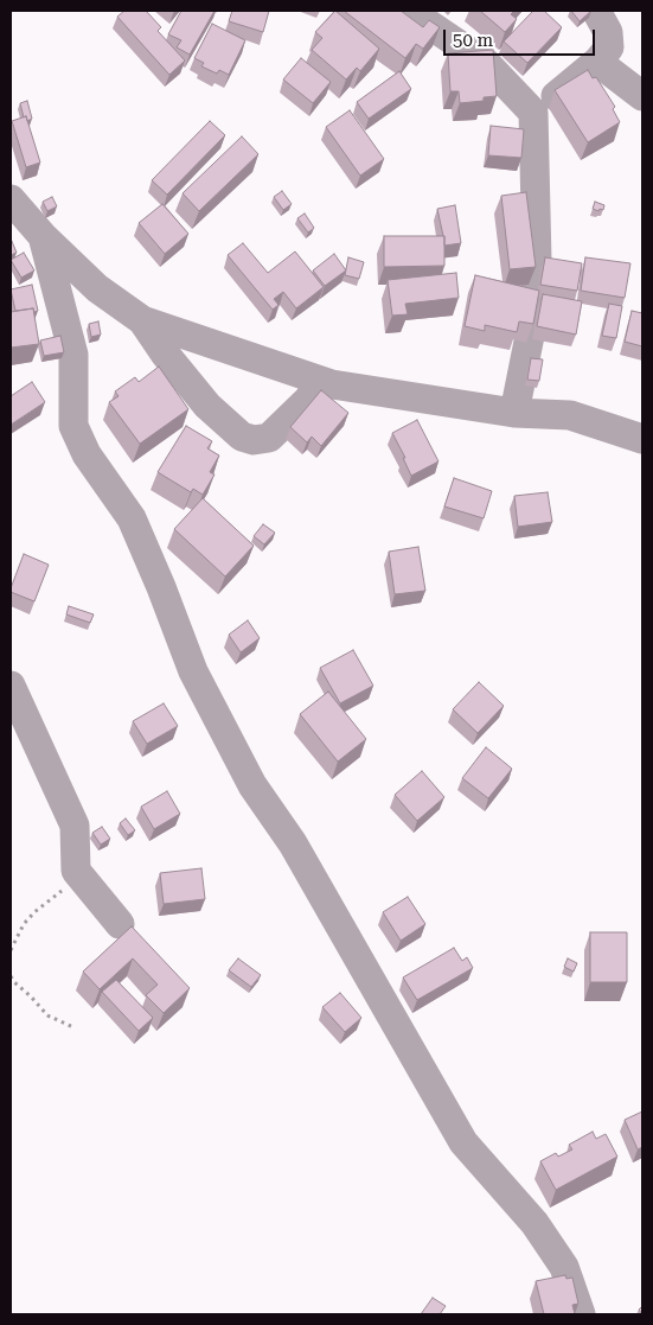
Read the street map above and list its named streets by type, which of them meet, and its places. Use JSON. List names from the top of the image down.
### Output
{
  "scale_bar": "50 m"
}
